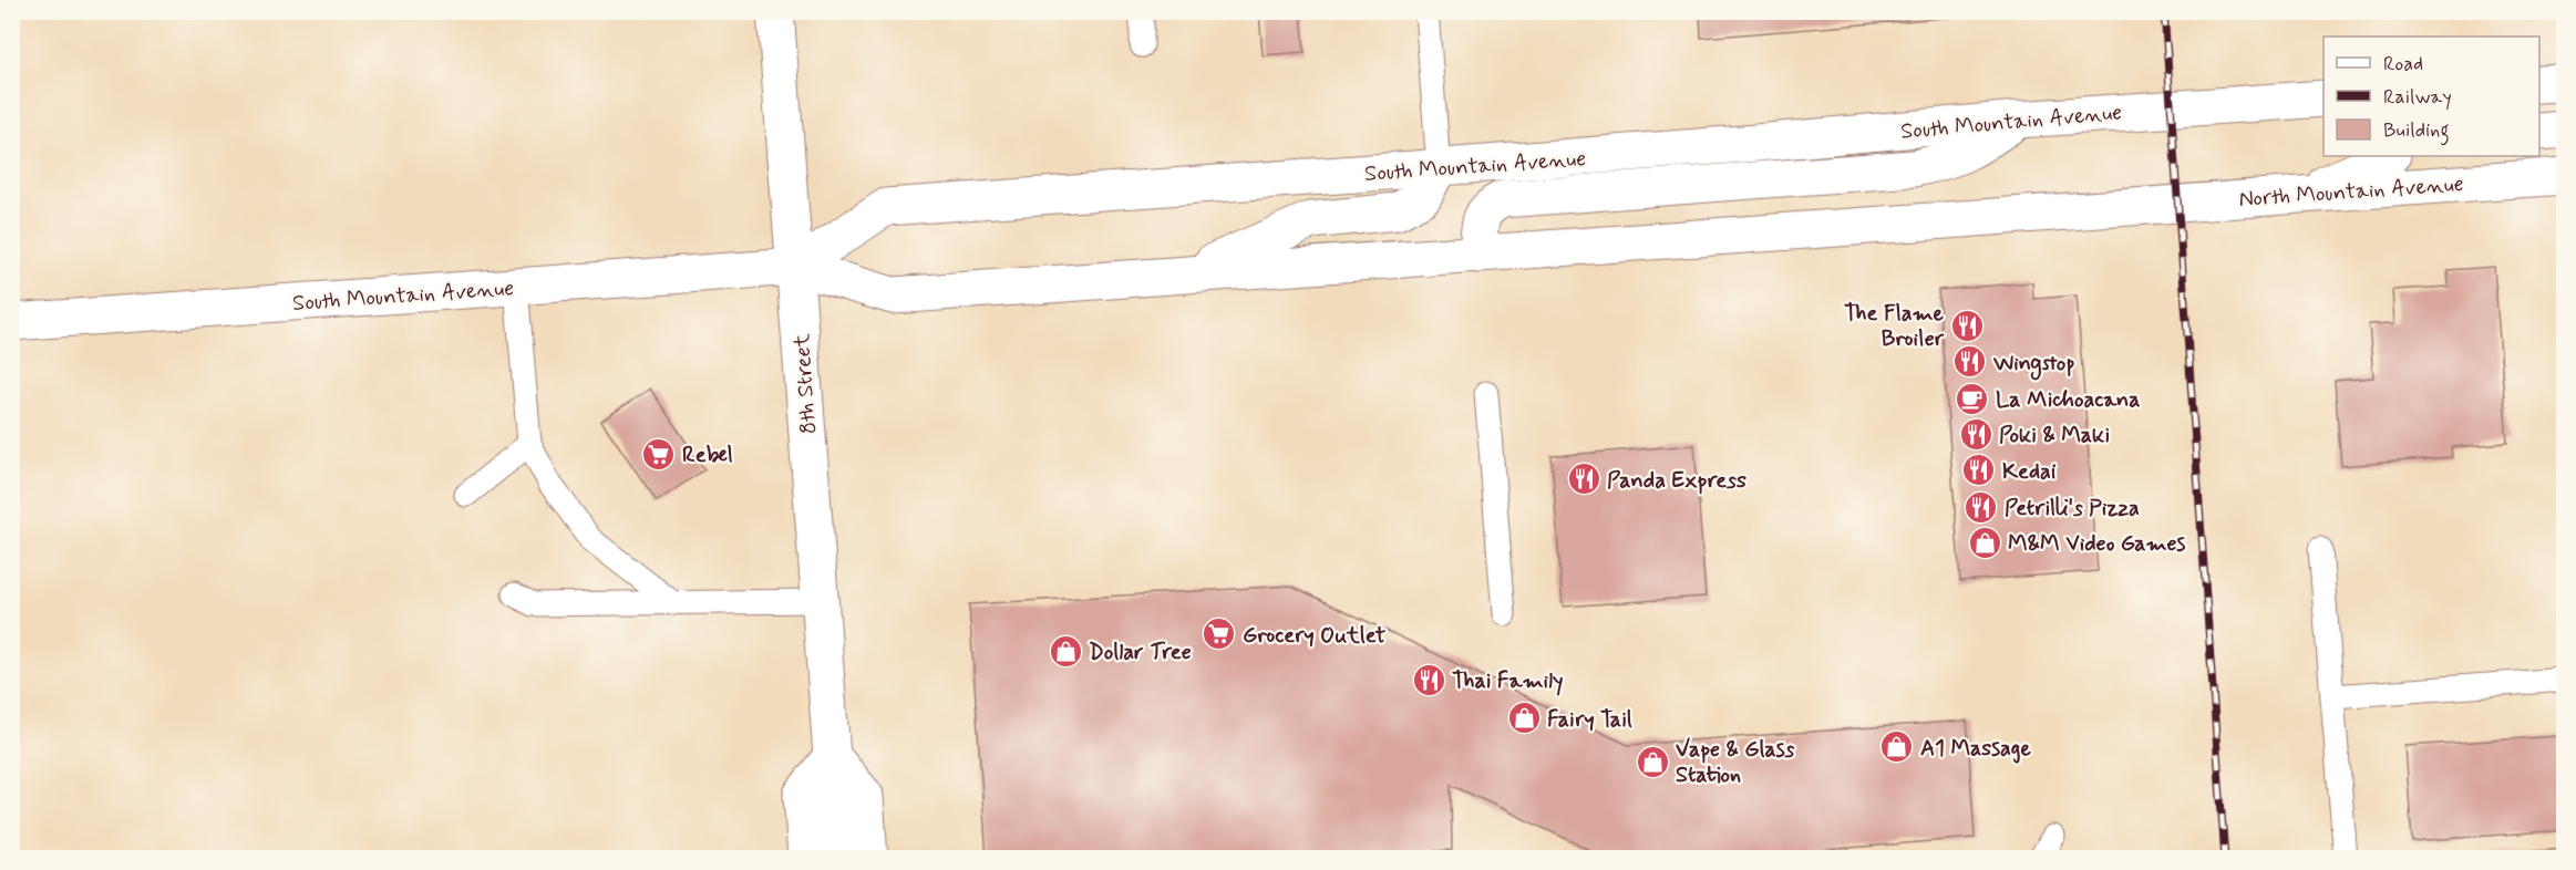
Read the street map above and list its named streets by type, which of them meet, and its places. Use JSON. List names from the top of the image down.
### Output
{
  "streets": {
    "main road": ["South Mountain Avenue", "North Mountain Avenue", "8th Street"]
  },
  "crossings": [
    ["South Mountain Avenue", "North Mountain Avenue"],
    ["South Mountain Avenue", "8th Street"]
  ],
  "places": {
    "restaurant": [
      "The Flame Broiler",
      "Wingstop",
      "Poki & Maki",
      "Kedai",
      "Panda Express",
      "Petrilli's Pizza",
      "Thai Family"
    ],
    "cafe": ["La Michoacana"],
    "supermarket": ["Rebel", "Grocery Outlet"],
    "shop": [
      "M&M Video Games",
      "Dollar Tree",
      "Fairy Tail",
      "A1 Massage",
      "Vape & Glass Station"
    ]
  },
  "legend": ["Road", "Railway", "Building"]
}
